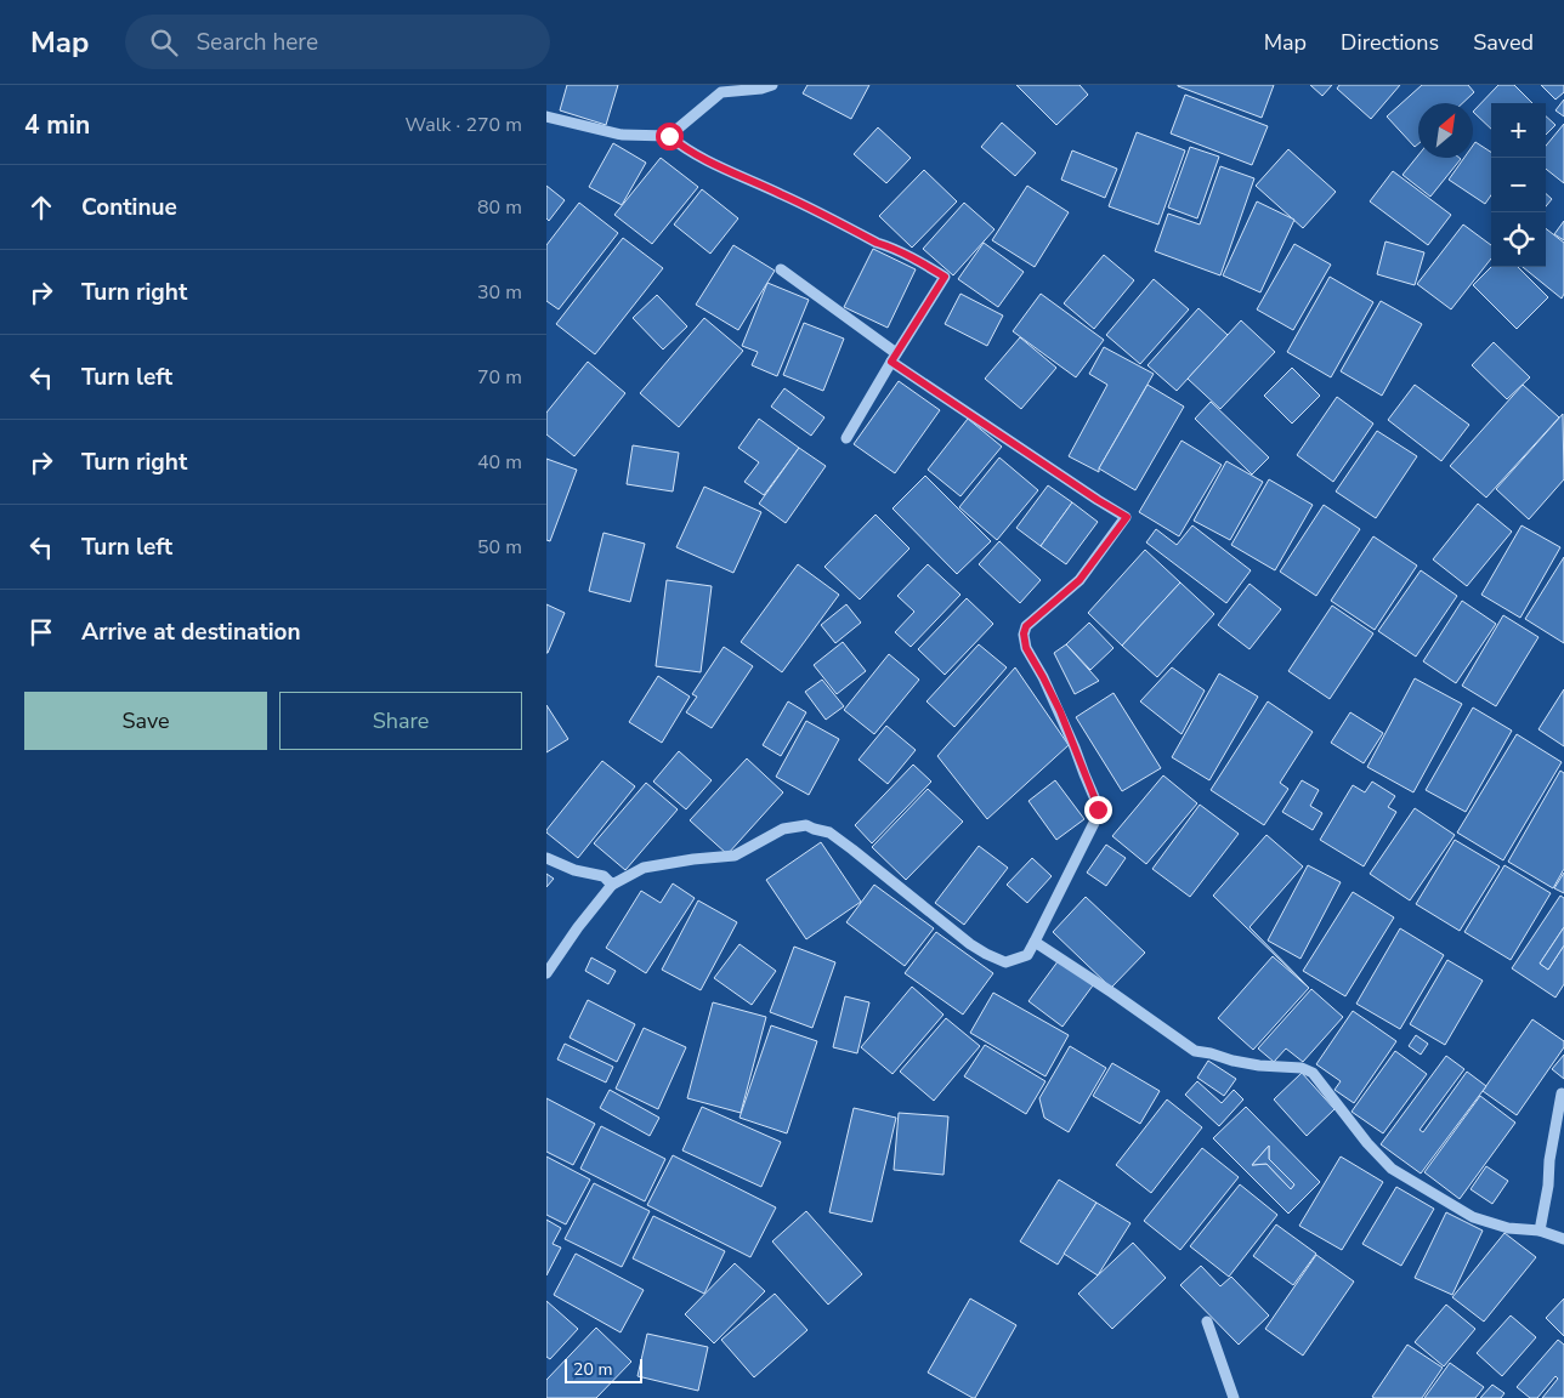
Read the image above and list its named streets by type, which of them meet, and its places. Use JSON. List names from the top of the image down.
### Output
{
  "scale_bar": "20 m",
  "north": "top right",
  "page": {
    "header": "Map",
    "search": "Search here",
    "nav": ["Map", "Directions", "Saved"],
    "heading": ["4 min", "Walk · 270 m"],
    "map_buttons": ["+", "−"],
    "list": [
      ["Continue", "80 m"],
      ["Turn right", "30 m"],
      ["Turn left", "70 m"],
      ["Turn right", "40 m"],
      ["Turn left", "50 m"],
      "Arrive at destination"
    ],
    "buttons": ["Save", "Share"],
    "scale": "20 m"
  }
}
